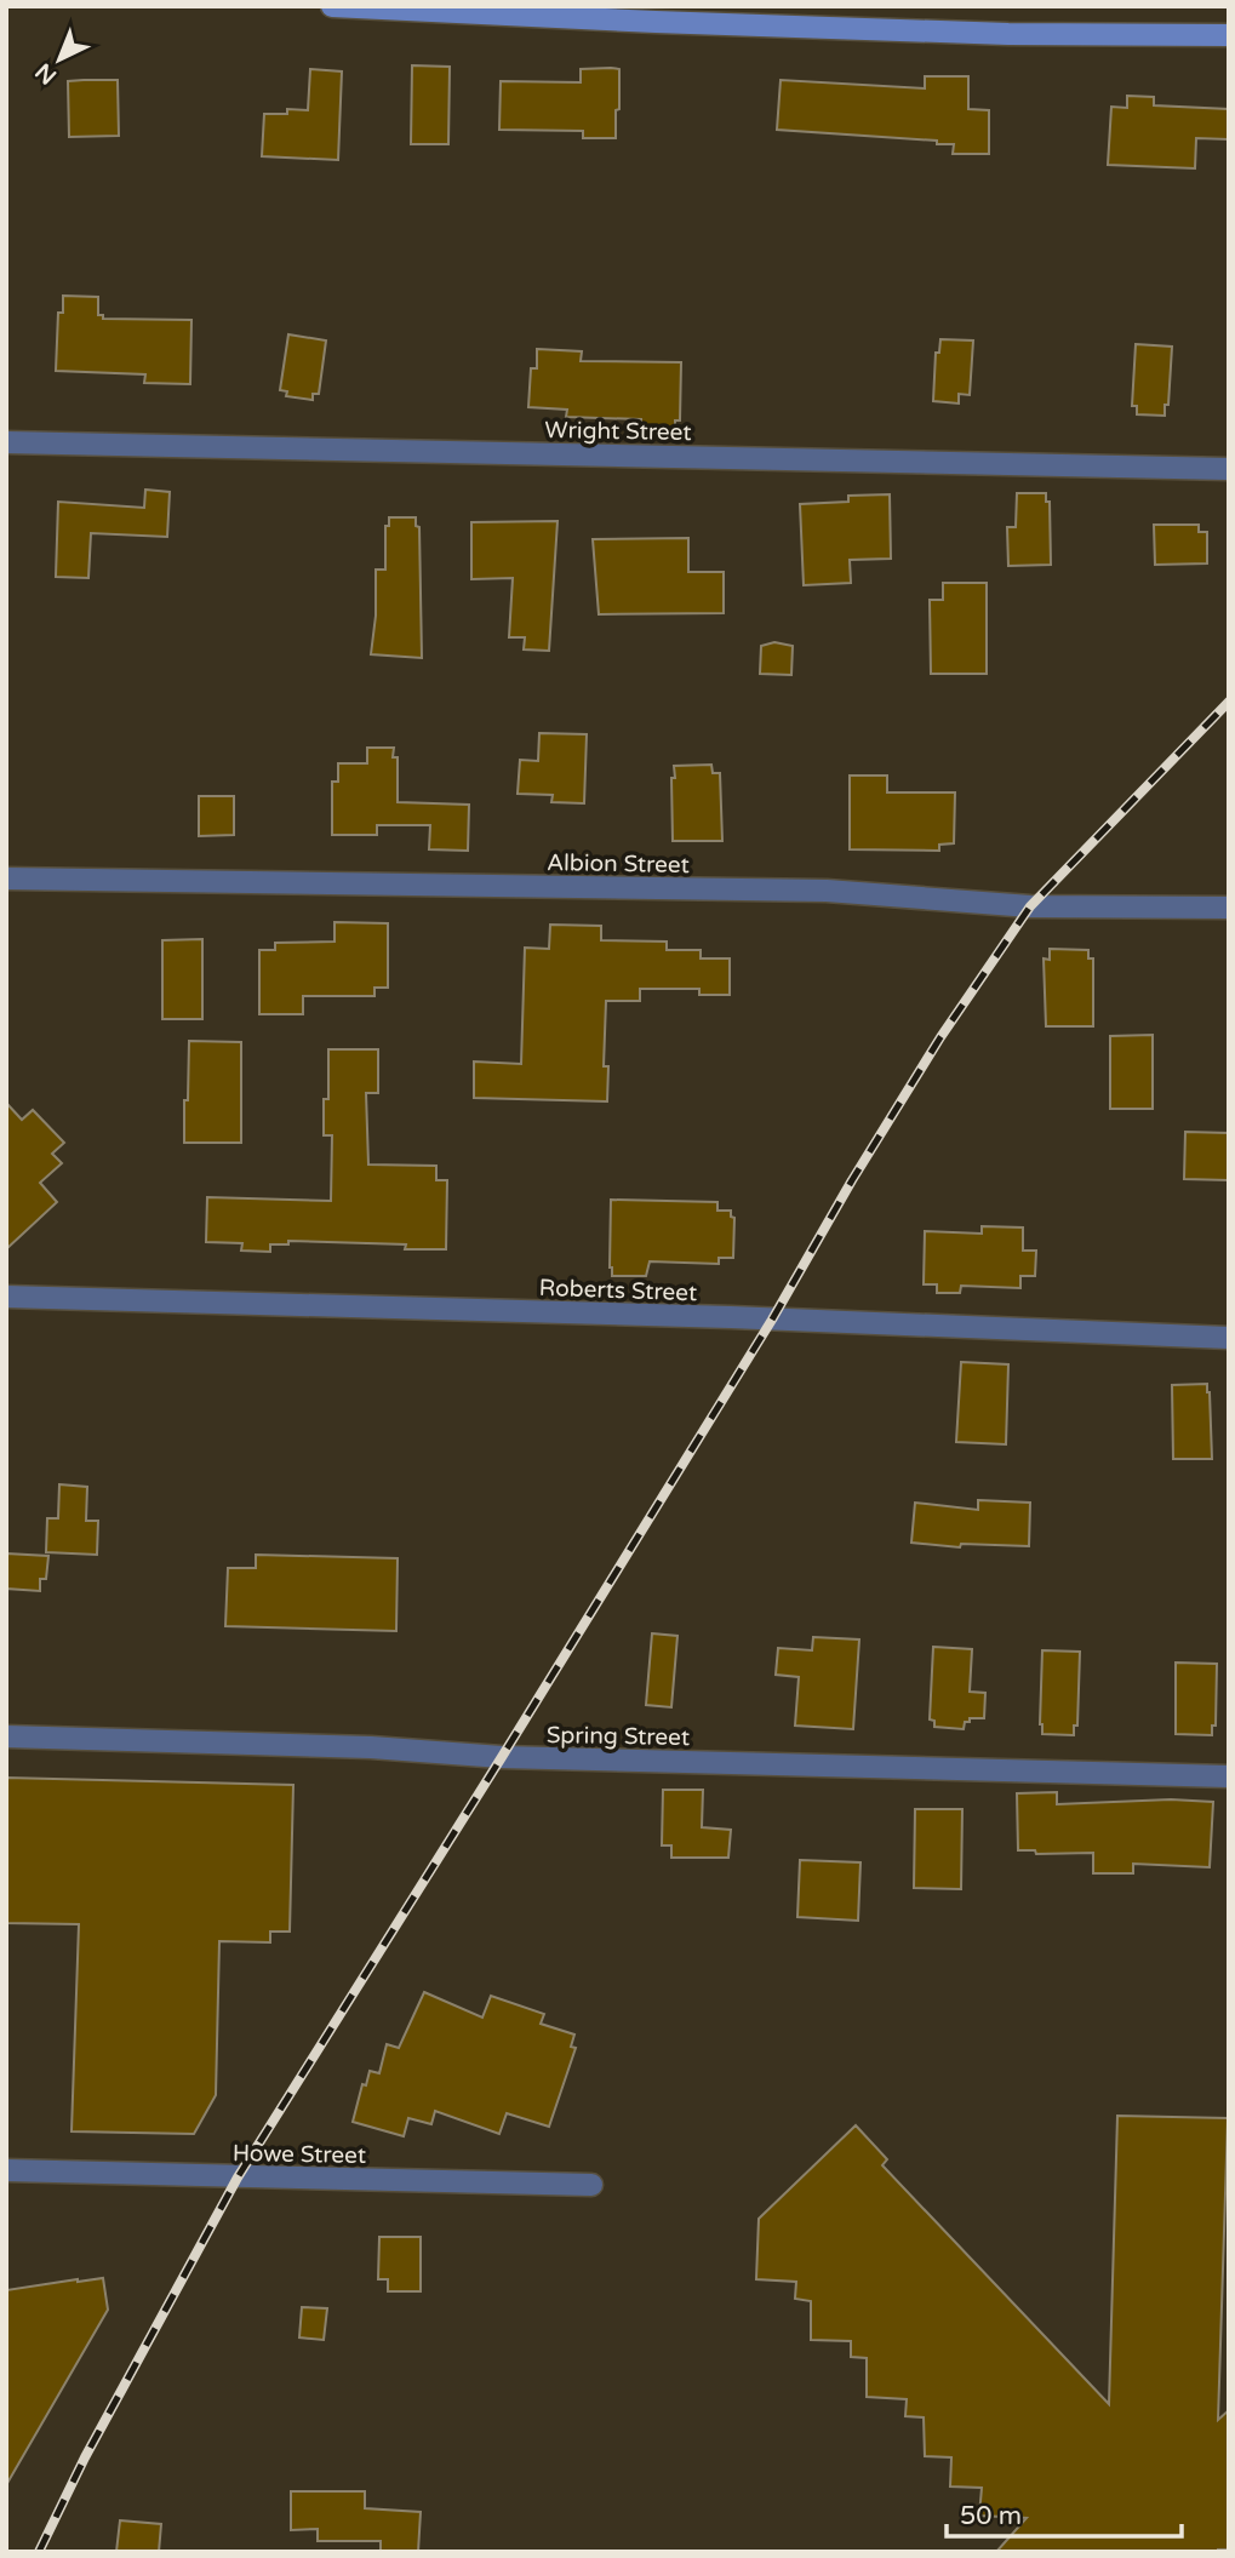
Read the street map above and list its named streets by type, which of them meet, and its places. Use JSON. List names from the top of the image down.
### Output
{
  "streets": {
    "street": [
      "Wright Street",
      "Albion Street",
      "Roberts Street",
      "Spring Street",
      "Howe Street"
    ]
  },
  "scale_bar": "50 m",
  "north": "bottom left"
}
